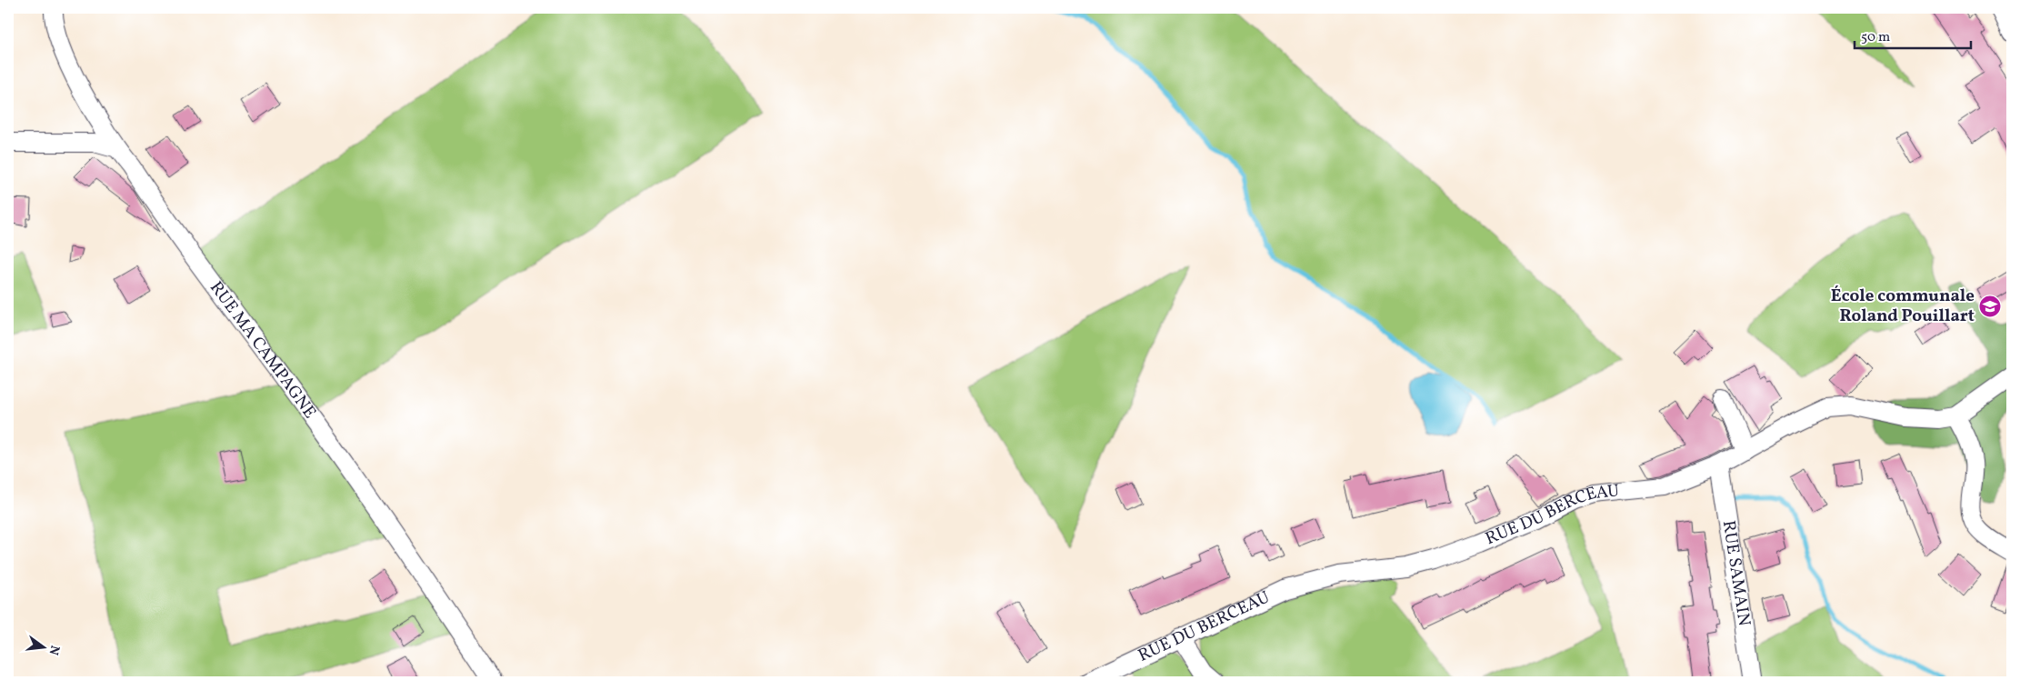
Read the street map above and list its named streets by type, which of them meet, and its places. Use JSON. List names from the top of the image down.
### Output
{
  "streets": {
    "street": ["RUE MA CAMPAGNE", "RUE DU BERCEAU", "RUE SAMAIN"]
  },
  "crossings": [
    ["RUE DU BERCEAU", "RUE SAMAIN"]
  ],
  "places": {
    "school or university": ["École communale Roland Pouillart"]
  },
  "scale_bar": "50 m",
  "north": "right"
}
